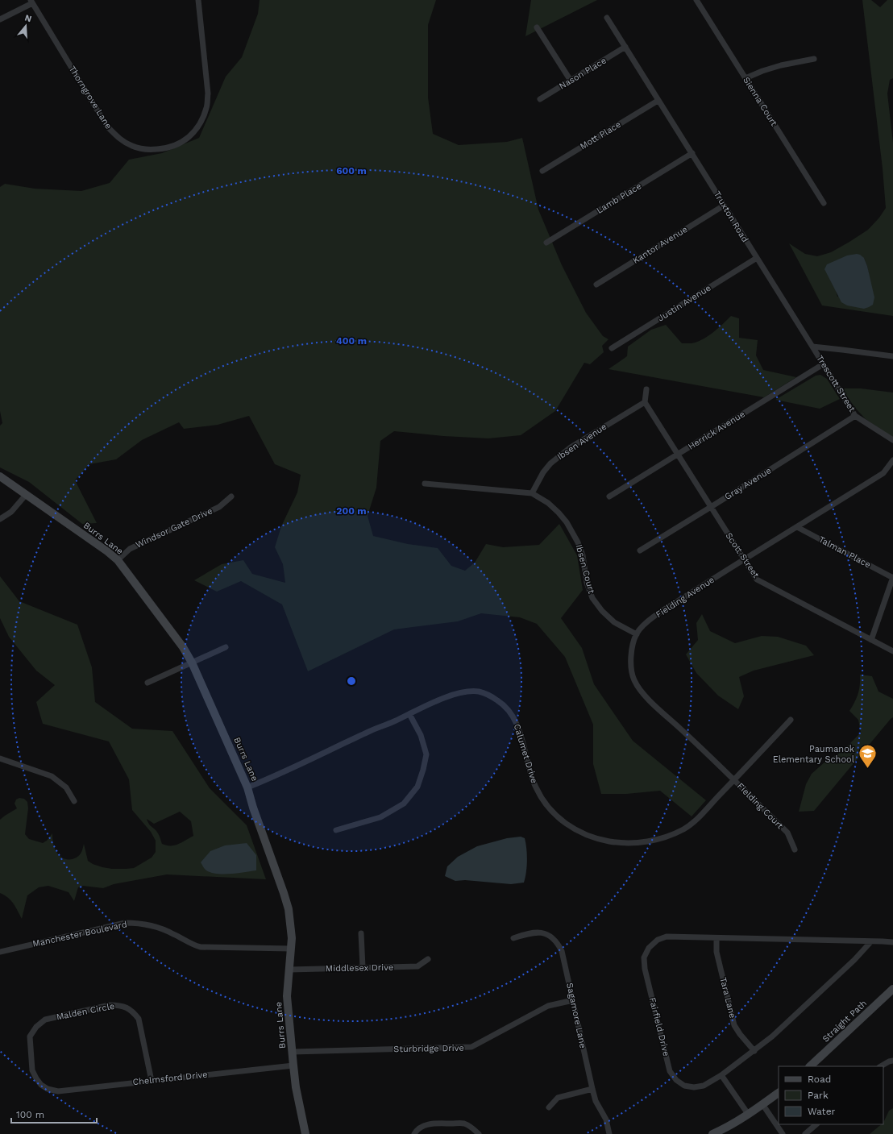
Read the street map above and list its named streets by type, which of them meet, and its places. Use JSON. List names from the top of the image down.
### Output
{
  "streets": {
    "street": [
      "Nason Place",
      "Thorngrove Lane",
      "Sienna Court",
      "Mott Place",
      "Lamb Place",
      "Truxton Road",
      "Kantor Avenue",
      "Justin Avenue",
      "Trescott Street",
      "Herrick Avenue",
      "Ibsen Avenue",
      "Gray Avenue",
      "Windsor Gate Drive",
      "Burrs Lane",
      "Talman Place",
      "Scott Street",
      "Ibsen Court",
      "Fielding Avenue",
      "Calumet Drive",
      "Fielding Court",
      "Manchester Boulevard",
      "Middlesex Drive",
      "Tara Lane",
      "Malden Circle",
      "Sagamore Lane",
      "Straight Path",
      "Fairfield Drive",
      "Sturbridge Drive",
      "Chelmsford Drive"
    ]
  },
  "crossings": [
    ["Nason Place", "Truxton Road"],
    ["Mott Place", "Truxton Road"],
    ["Lamb Place", "Truxton Road"],
    ["Truxton Road", "Kantor Avenue"],
    ["Truxton Road", "Justin Avenue"],
    ["Truxton Road", "Trescott Street"],
    ["Trescott Street", "Herrick Avenue"],
    ["Trescott Street", "Gray Avenue"],
    ["Herrick Avenue", "Scott Street"],
    ["Ibsen Avenue", "Scott Street"],
    ["Ibsen Avenue", "Ibsen Court"],
    ["Gray Avenue", "Scott Street"],
    ["Windsor Gate Drive", "Burrs Lane"],
    ["Burrs Lane", "Calumet Drive"],
    ["Burrs Lane", "Manchester Boulevard"],
    ["Burrs Lane", "Middlesex Drive"],
    ["Burrs Lane", "Sturbridge Drive"],
    ["Burrs Lane", "Chelmsford Drive"],
    ["Talman Place", "Fielding Avenue"],
    ["Scott Street", "Fielding Avenue"],
    ["Ibsen Court", "Fielding Avenue"],
    ["Fielding Avenue", "Calumet Drive"],
    ["Fielding Avenue", "Fielding Court"],
    ["Calumet Drive", "Fielding Court"],
    ["Tara Lane", "Fairfield Drive"],
    ["Malden Circle", "Chelmsford Drive"],
    ["Sagamore Lane", "Sturbridge Drive"]
  ],
  "places": {
    "school or university": ["Paumanok Elementary School"]
  },
  "legend": ["Road", "Park", "Water"],
  "scale_bar": "100 m",
  "north": "top",
  "rings": ["600 m", "400 m", "200 m"]
}
